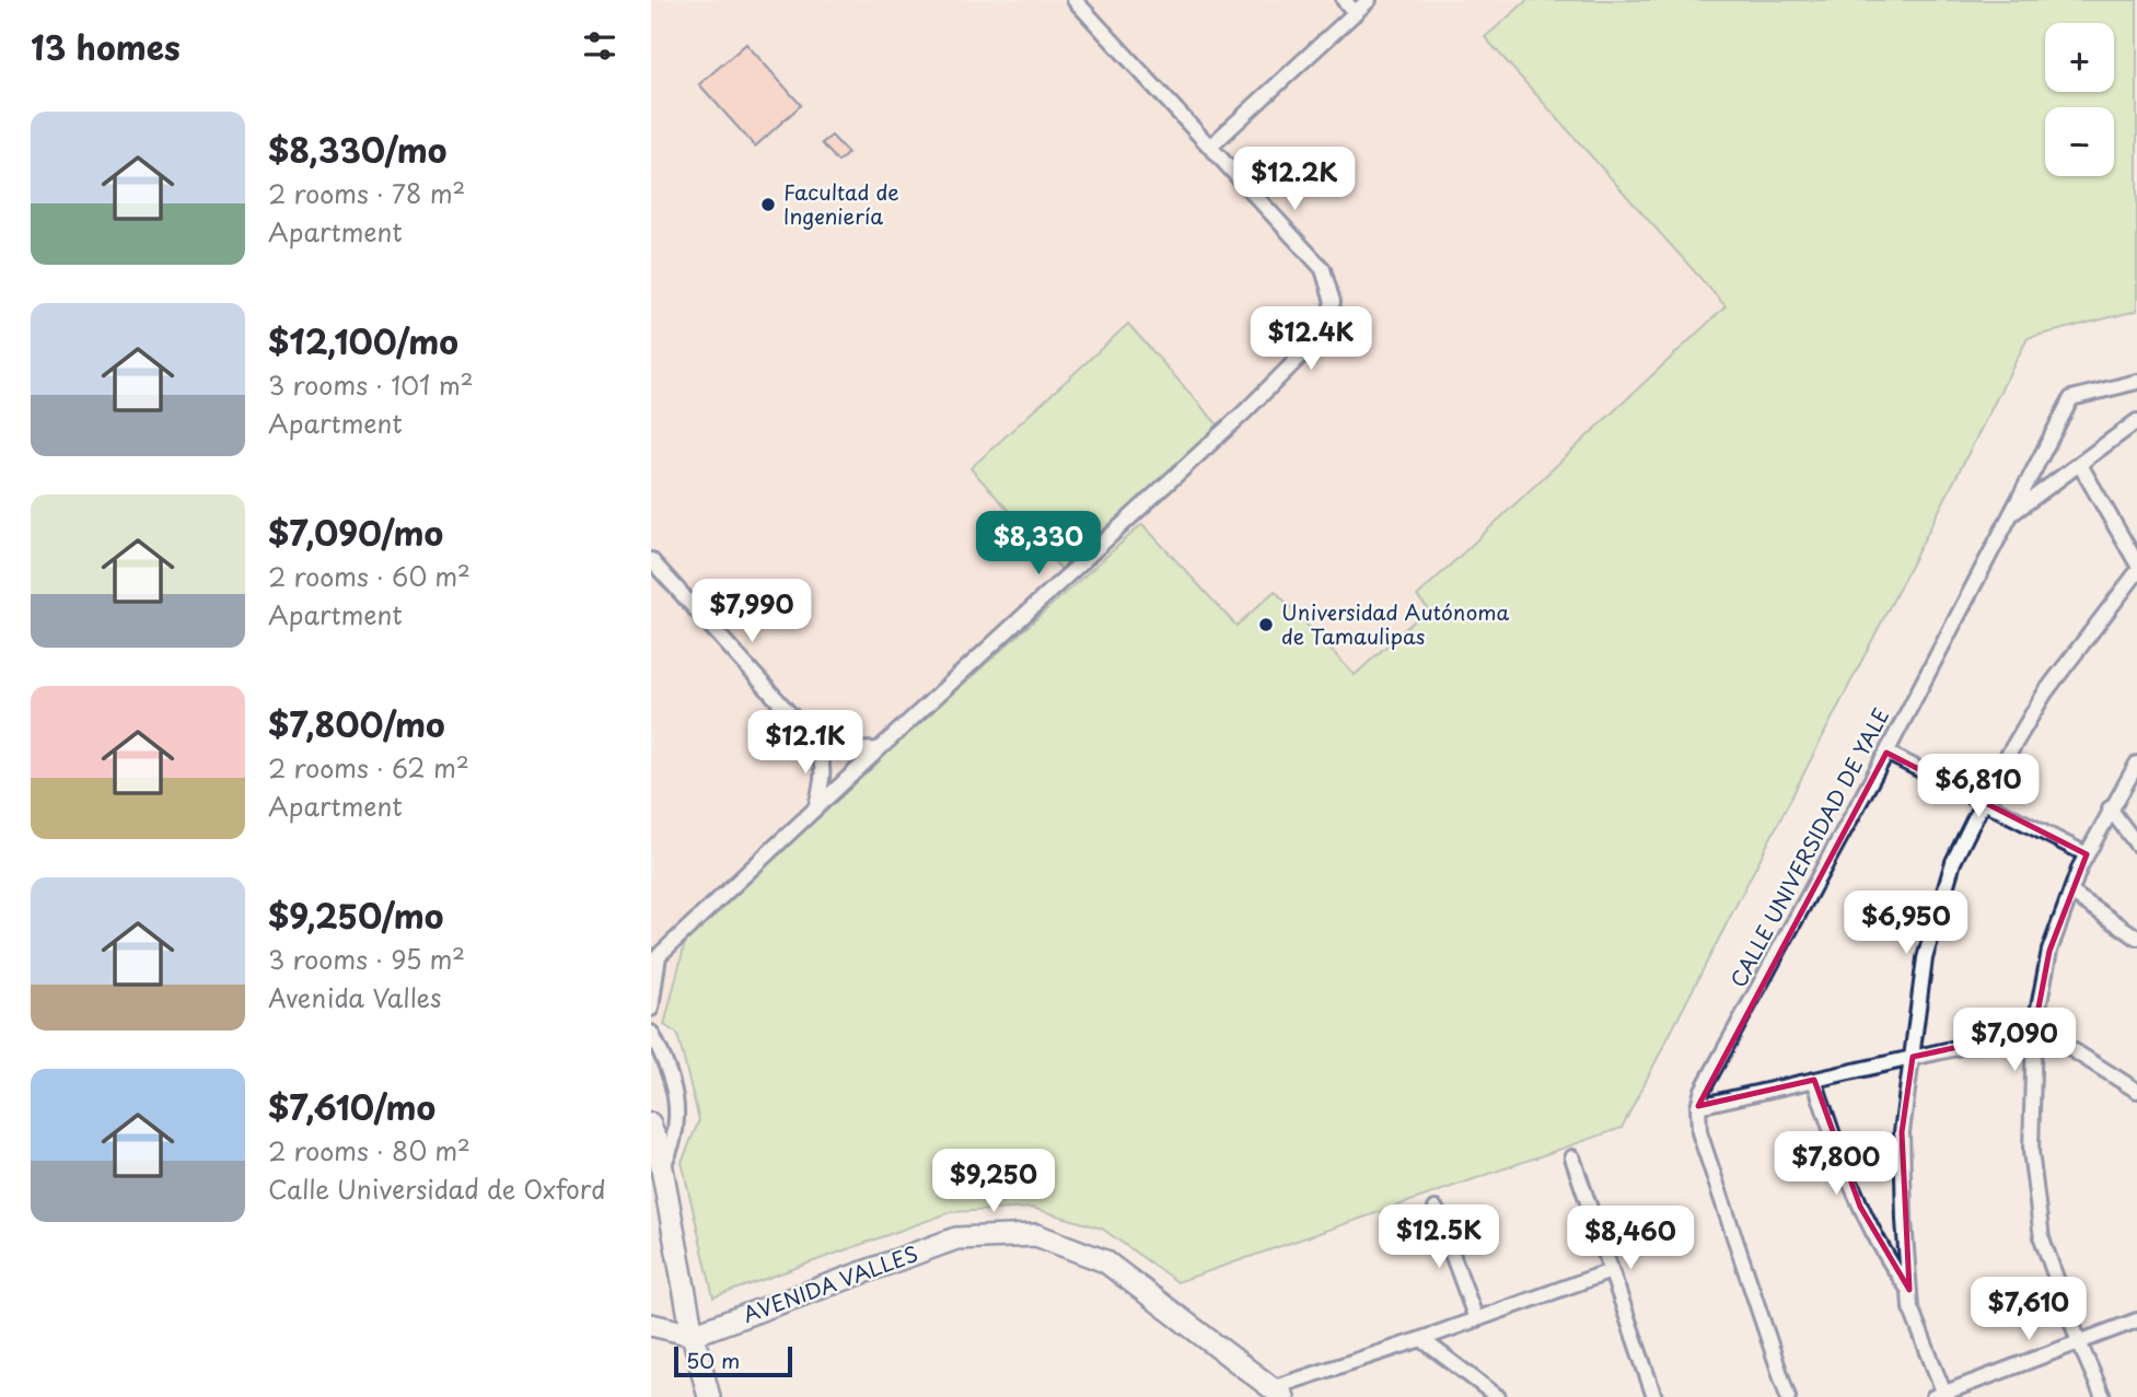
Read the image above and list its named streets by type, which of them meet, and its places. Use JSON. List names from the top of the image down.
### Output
{
  "streets": {
    "main road": ["AVENIDA VALLES"],
    "street": ["CALLE UNIVERSIDAD DE YALE"]
  },
  "places": ["Facultad de Ingeniería", "Universidad Autónoma de Tamaulipas"],
  "scale_bar": "50 m",
  "page": {
    "heading": "13 homes",
    "map_buttons": ["+", "−"],
    "list": [
      {
        "name": "$8,330/mo",
        "note": "2 rooms · 78 m² · Apartment"
      },
      {
        "name": "$12,100/mo",
        "note": "3 rooms · 101 m² · Apartment"
      },
      {
        "name": "$7,090/mo",
        "note": "2 rooms · 60 m² · Apartment"
      },
      {
        "name": "$7,800/mo",
        "note": "2 rooms · 62 m² · Apartment"
      },
      {
        "name": "$9,250/mo",
        "note": "3 rooms · 95 m² · Avenida Valles"
      },
      {
        "name": "$7,610/mo",
        "note": "2 rooms · 80 m² · Calle Universidad de Oxford"
      }
    ],
    "price": [
      "$12.2K",
      "$12.4K",
      "$8,330",
      "$7,990",
      "$12.1K",
      "$6,810",
      "$6,950",
      "$7,090",
      "$7,800",
      "$9,250",
      "$12.5K",
      "$8,460",
      "$7,610"
    ],
    "scale": "50 m"
  }
}
